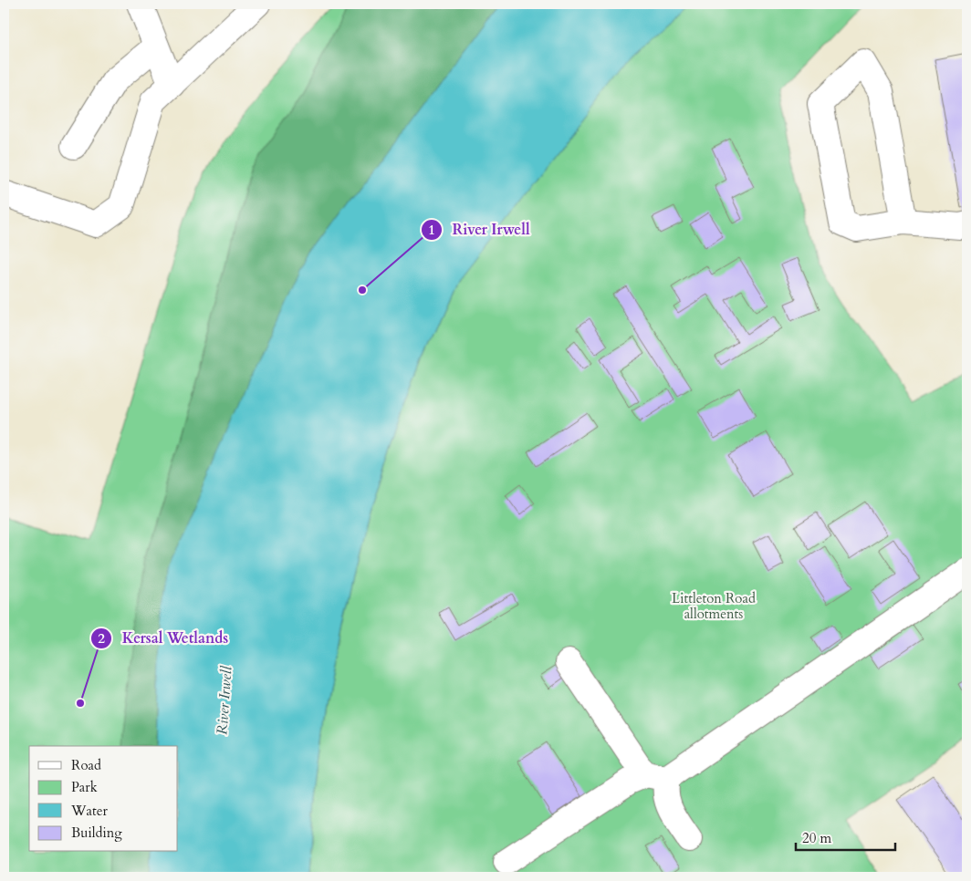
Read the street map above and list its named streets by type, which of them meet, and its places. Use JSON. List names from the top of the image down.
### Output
{
  "water": ["River Irwell"],
  "parks": ["Littleton Road allotments"],
  "places": ["River Irwell", "Kersal Wetlands"],
  "legend": [
    "Road",
    "Park",
    "Water",
    "Building"
  ],
  "scale_bar": "20 m"
}
